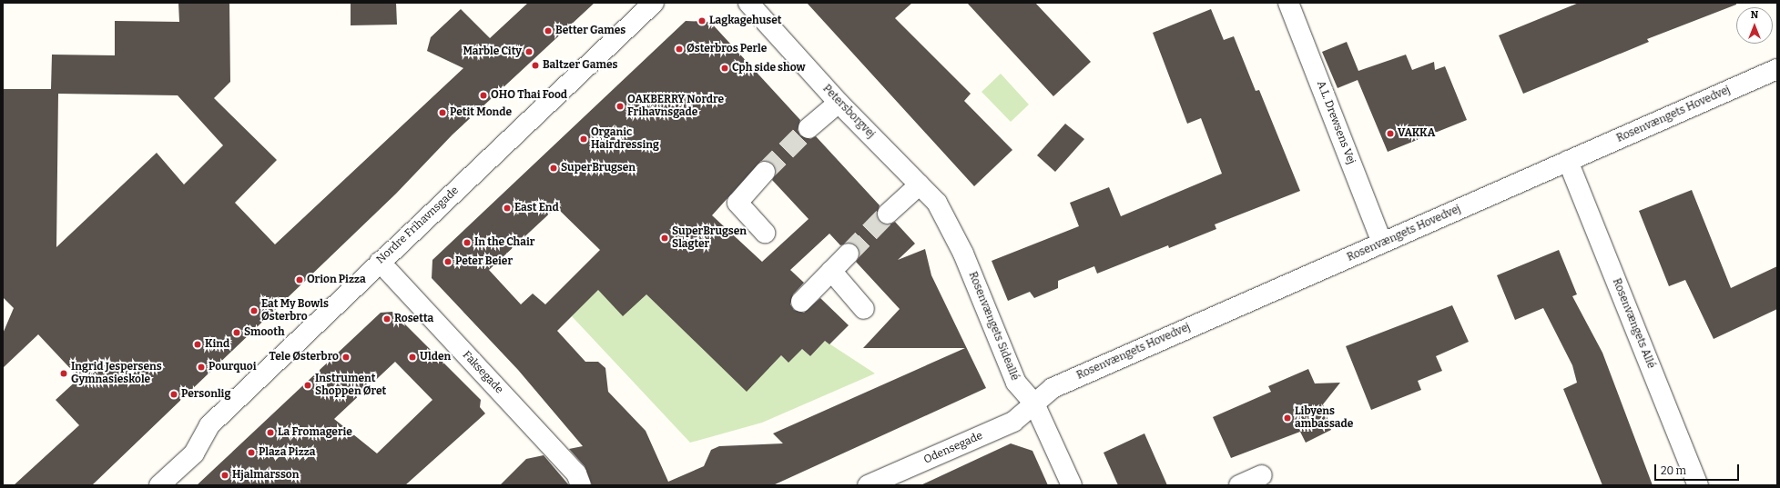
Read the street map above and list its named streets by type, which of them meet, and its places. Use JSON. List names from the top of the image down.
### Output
{
  "streets": {
    "street": [
      "Petersborgvej",
      "Rosenvængets Hovedvej",
      "A.L. Drewsens Vej",
      "Nordre Frihavnsgade",
      "Rosenvængets Allé",
      "Rosenvængets Sideallé",
      "Faksegade",
      "Odensegade"
    ]
  },
  "crossings": [
    ["Petersborgvej", "Rosenvængets Sideallé"],
    ["Rosenvængets Hovedvej", "A.L. Drewsens Vej"],
    ["Rosenvængets Hovedvej", "Rosenvængets Allé"],
    ["Rosenvængets Hovedvej", "Rosenvængets Sideallé"],
    ["Rosenvængets Hovedvej", "Odensegade"],
    ["Nordre Frihavnsgade", "Faksegade"],
    ["Rosenvængets Sideallé", "Odensegade"]
  ],
  "places": [
    "Lagkagehuset",
    "Better Games",
    "Østerbros Perle",
    "Marble City",
    "Baltzer Games",
    "Cph side show",
    "OHO Thai Food",
    "OAKBERRY Nordre Frihavnsgade",
    "Petit Monde",
    "VAKKA",
    "Organic Hairdressing",
    "SuperBrugsen",
    "East End",
    "SuperBrugsen Slagter",
    "In the Chair",
    "Peter Beier",
    "Orion Pizza",
    "Eat My Bowls Østerbro",
    "Rosetta",
    "Smooth",
    "Kind",
    "Tele Østerbro",
    "Ulden",
    "Pourquoi",
    "Ingrid Jespersens Gymnasieskole",
    "Instrument Shoppen Øret",
    "Personlig",
    "Libyens ambassade",
    "La Fromagerie",
    "Plaza Pizza",
    "Hjalmarsson"
  ],
  "scale_bar": "20 m",
  "north": "top"
}
